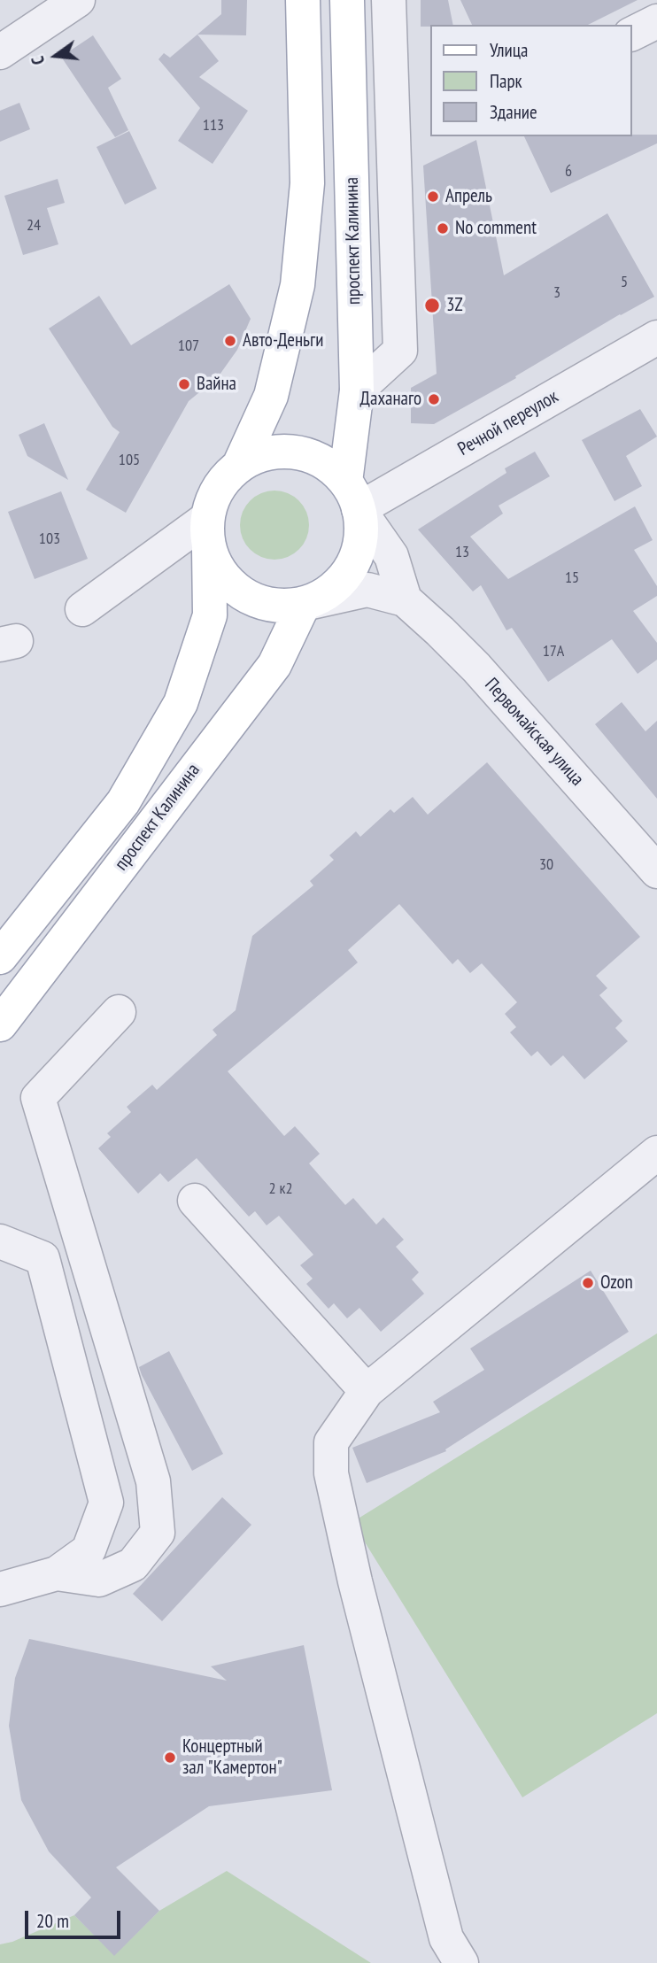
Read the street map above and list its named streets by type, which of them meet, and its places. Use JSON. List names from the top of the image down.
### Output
{
  "streets": {
    "main road": ["проспект Калинина"],
    "street": ["Речной переулок", "Первомайская улица"]
  },
  "crossings": [
    ["проспект Калинина", "Речной переулок"],
    ["проспект Калинина", "Первомайская улица"],
    ["Речной переулок", "Первомайская улица"]
  ],
  "places": [
    "Апрель",
    "No comment",
    "3Z",
    "Авто-Деньги",
    "Вайна",
    "Даханаго",
    "Ozon",
    "Концертный зал \"Камертон\""
  ],
  "house_numbers": [
    "113",
    "6",
    "24",
    "5",
    "3",
    "107",
    "105",
    "103",
    "13",
    "15",
    "17А",
    "30",
    "2 к2"
  ],
  "legend": ["Улица", "Парк", "Здание"],
  "scale_bar": "20 m",
  "north": "left"
}
